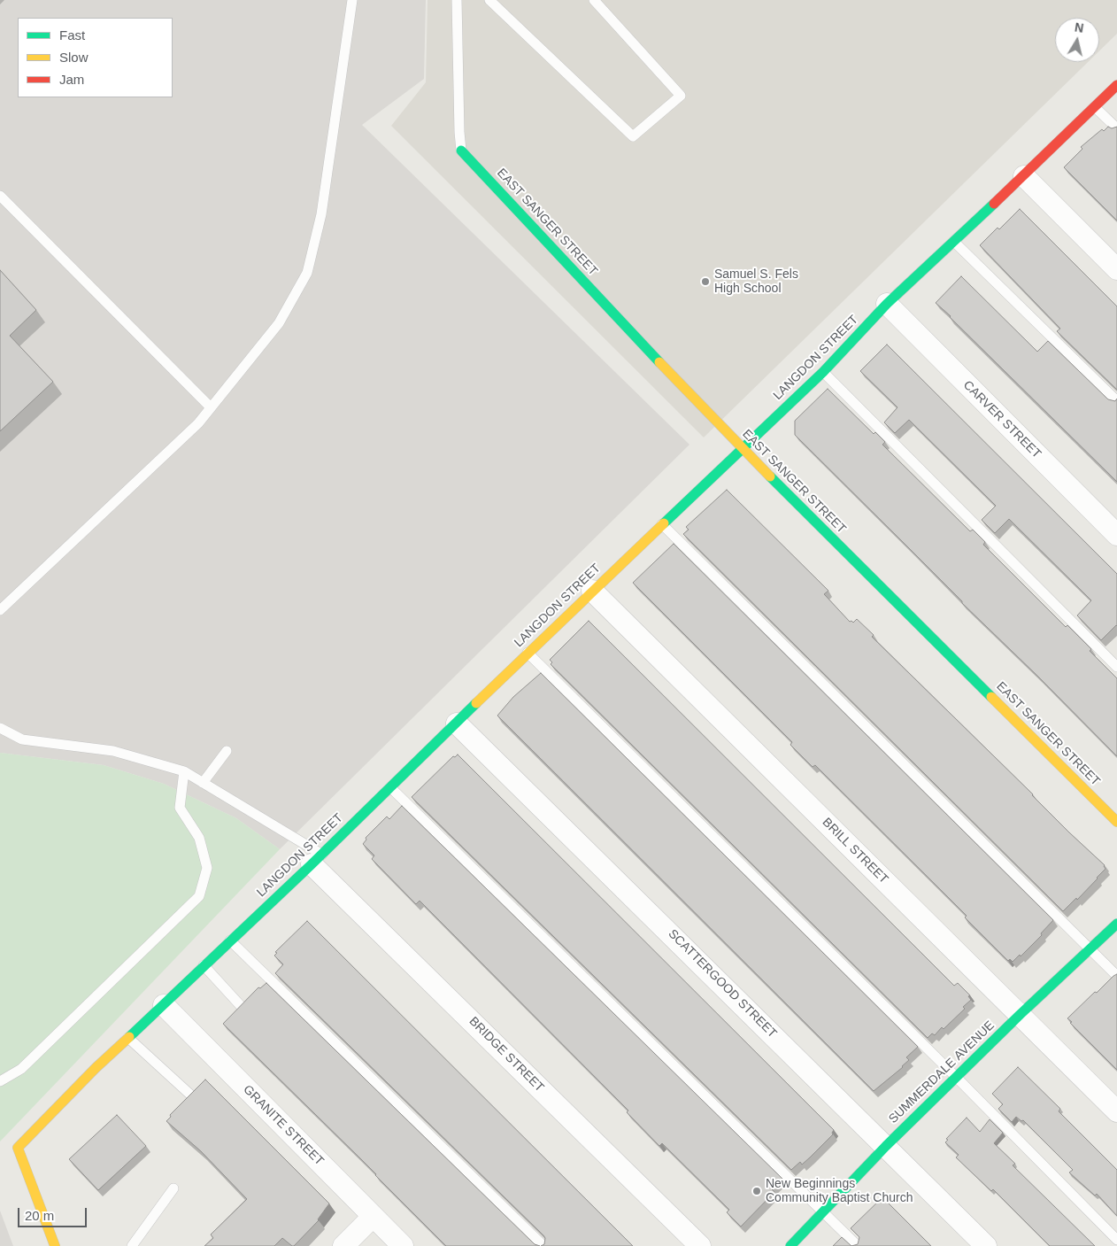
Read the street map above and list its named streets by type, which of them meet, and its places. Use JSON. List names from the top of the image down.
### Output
{
  "streets": {
    "street": [
      "EAST SANGER STREET",
      "LANGDON STREET",
      "CARVER STREET",
      "BRILL STREET",
      "SCATTERGOOD STREET",
      "BRIDGE STREET",
      "SUMMERDALE AVENUE",
      "GRANITE STREET"
    ]
  },
  "crossings": [
    ["EAST SANGER STREET", "LANGDON STREET"],
    ["LANGDON STREET", "CARVER STREET"],
    ["LANGDON STREET", "BRILL STREET"],
    ["LANGDON STREET", "SCATTERGOOD STREET"],
    ["LANGDON STREET", "BRIDGE STREET"],
    ["LANGDON STREET", "GRANITE STREET"],
    ["BRILL STREET", "SUMMERDALE AVENUE"],
    ["SCATTERGOOD STREET", "SUMMERDALE AVENUE"]
  ],
  "places": ["Samuel S. Fels High School", "New Beginnings Community Baptist Church"],
  "legend": ["Fast", "Slow", "Jam"],
  "scale_bar": "20 m",
  "north": "top"
}
